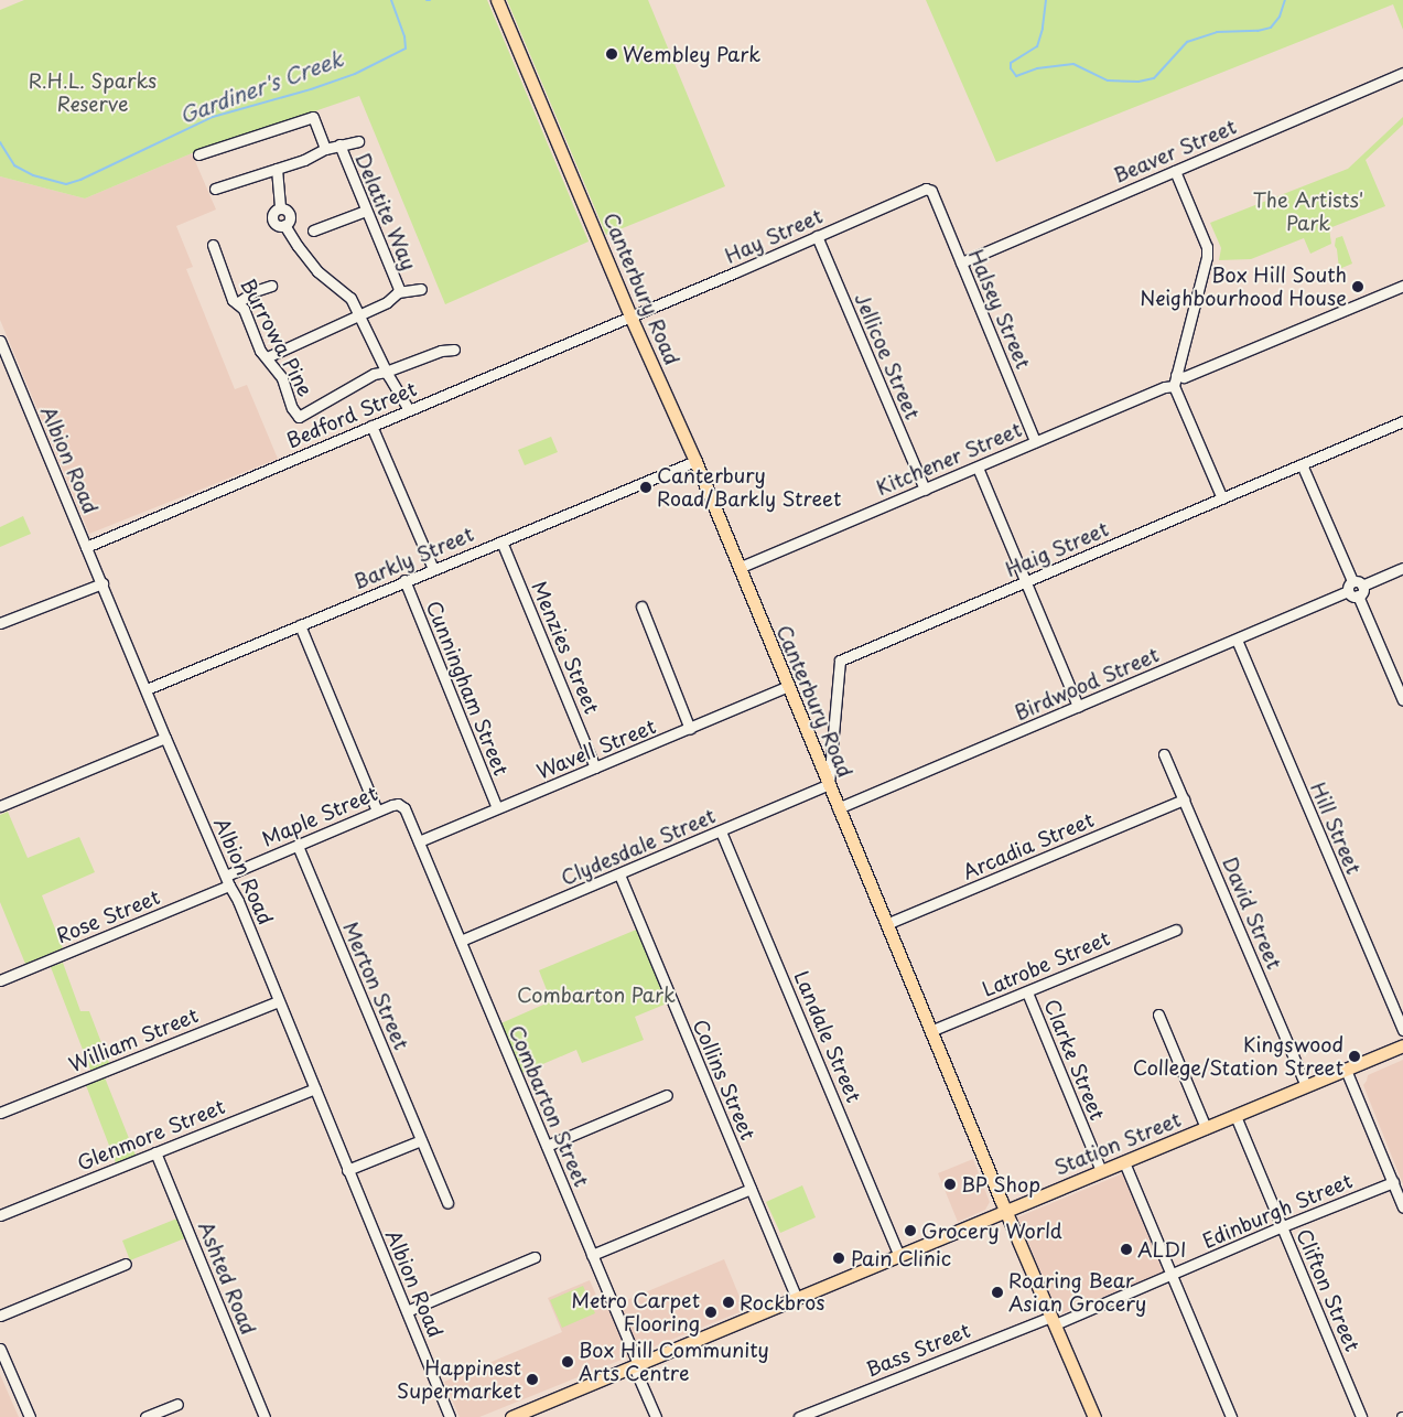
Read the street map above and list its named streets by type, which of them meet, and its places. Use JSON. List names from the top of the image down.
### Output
{
  "streets": {
    "main road": ["Canterbury Road", "Station Street"],
    "street": [
      "Beaver Street",
      "Delatite Way",
      "Hay Street",
      "Halsey Street",
      "Burrowa Pine",
      "Jellicoe Street",
      "Bedford Street",
      "Kitchener Street",
      "Albion Road",
      "Haig Street",
      "Barkly Street",
      "Menzies Street",
      "Birdwood Street",
      "Cunningham Street",
      "Wavell Street",
      "Maple Street",
      "Hill Street",
      "Arcadia Street",
      "Clydesdale Street",
      "David Street",
      "Rose Street",
      "Latrobe Street",
      "Merton Street",
      "Landale Street",
      "William Street",
      "Clarke Street",
      "Collins Street",
      "Combarton Street",
      "Glenmore Street",
      "Edinburgh Street",
      "Ashted Road",
      "Clifton Street",
      "Bass Street"
    ]
  },
  "crossings": [
    ["Beaver Street", "Halsey Street"],
    ["Hay Street", "Canterbury Road"],
    ["Hay Street", "Halsey Street"],
    ["Hay Street", "Jellicoe Street"],
    ["Hay Street", "Bedford Street"],
    ["Canterbury Road", "Bedford Street"],
    ["Canterbury Road", "Kitchener Street"],
    ["Canterbury Road", "Haig Street"],
    ["Canterbury Road", "Barkly Street"],
    ["Canterbury Road", "Birdwood Street"],
    ["Canterbury Road", "Wavell Street"],
    ["Canterbury Road", "Arcadia Street"],
    ["Canterbury Road", "Clydesdale Street"],
    ["Canterbury Road", "Latrobe Street"],
    ["Canterbury Road", "Station Street"],
    ["Canterbury Road", "Edinburgh Street"],
    ["Canterbury Road", "Bass Street"],
    ["Halsey Street", "Kitchener Street"],
    ["Jellicoe Street", "Kitchener Street"],
    ["Bedford Street", "Albion Road"],
    ["Albion Road", "Barkly Street"],
    ["Albion Road", "Maple Street"],
    ["Albion Road", "Rose Street"],
    ["Albion Road", "William Street"],
    ["Albion Road", "Glenmore Street"],
    ["Haig Street", "Clydesdale Street"],
    ["Barkly Street", "Menzies Street"],
    ["Barkly Street", "Cunningham Street"],
    ["Menzies Street", "Wavell Street"],
    ["Birdwood Street", "Hill Street"],
    ["Cunningham Street", "Wavell Street"],
    ["Wavell Street", "Combarton Street"],
    ["Maple Street", "Merton Street"],
    ["Maple Street", "Combarton Street"],
    ["Arcadia Street", "David Street"],
    ["Clydesdale Street", "Landale Street"],
    ["Clydesdale Street", "Collins Street"],
    ["Clydesdale Street", "Combarton Street"],
    ["David Street", "Station Street"],
    ["Latrobe Street", "Clarke Street"],
    ["Landale Street", "Station Street"],
    ["Clarke Street", "Station Street"],
    ["Collins Street", "Station Street"],
    ["Combarton Street", "Station Street"],
    ["Glenmore Street", "Ashted Road"],
    ["Station Street", "Clifton Street"],
    ["Edinburgh Street", "Clifton Street"],
    ["Edinburgh Street", "Bass Street"]
  ],
  "water": ["Gardiner's Creek"],
  "parks": ["R.H.L. Sparks Reserve", "The Artists' Park", "Combarton Park"],
  "places": [
    "Wembley Park",
    "Box Hill South Neighbourhood House",
    "Canterbury Road/Barkly Street",
    "Kingswood College/Station Street",
    "BP Shop",
    "Grocery World",
    "ALDI",
    "Pain Clinic",
    "Roaring Bear Asian Grocery",
    "Rockbros",
    "Metro Carpet Flooring",
    "Box Hill Community Arts Centre",
    "Happinest Supermarket"
  ]
}
